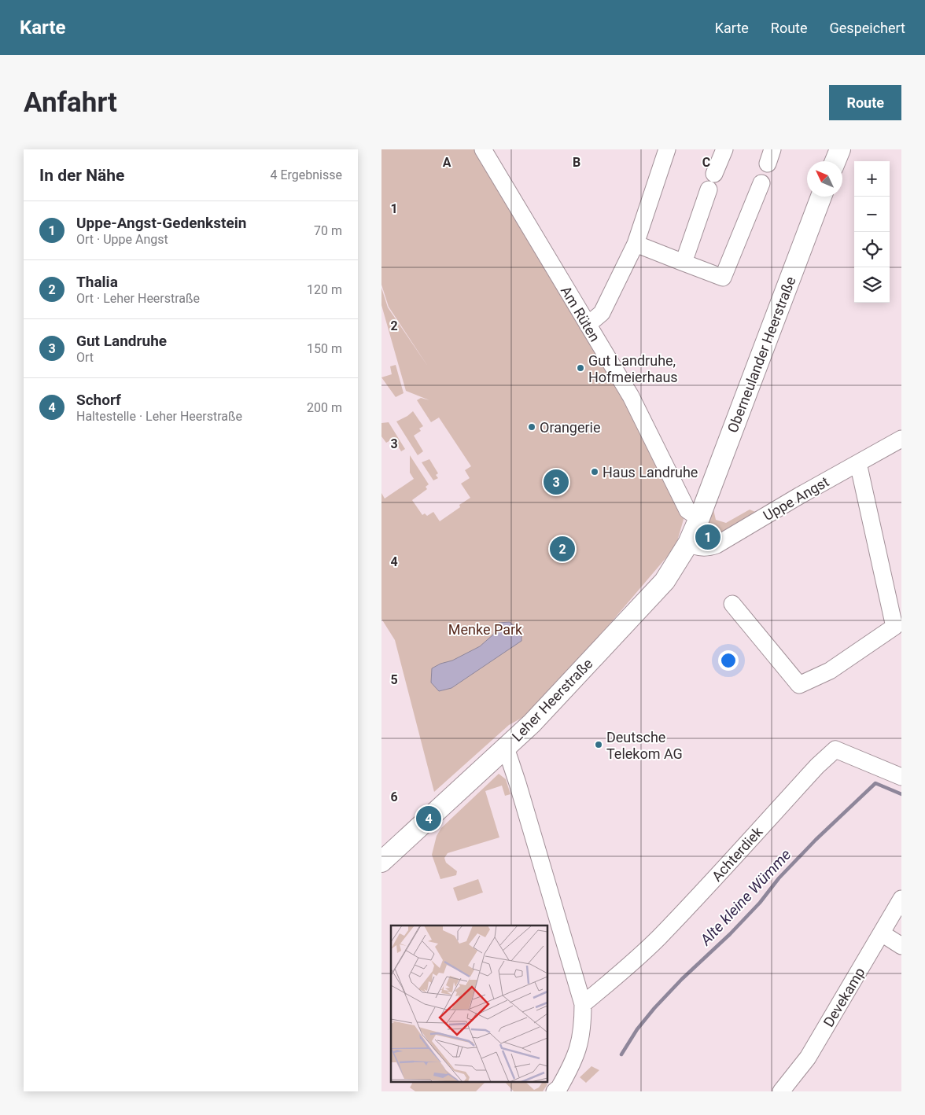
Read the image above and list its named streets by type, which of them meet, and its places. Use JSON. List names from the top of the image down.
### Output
{
  "streets": {
    "main road": ["Oberneulander Heerstraße", "Leher Heerstraße"],
    "street": [
      "Am Rüten",
      "Uppe Angst",
      "Achterdiek",
      "Devekamp"
    ]
  },
  "crossings": [
    ["Am Rüten", "Oberneulander Heerstraße"],
    ["Am Rüten", "Leher Heerstraße"],
    ["Oberneulander Heerstraße", "Leher Heerstraße"],
    ["Uppe Angst", "Leher Heerstraße"]
  ],
  "water": ["Alte kleine Wümme"],
  "parks": ["Menke Park"],
  "places": [
    "Gut Landruhe, Hofmeierhaus",
    "Orangerie",
    "Haus Landruhe",
    "Deutsche Telekom AG"
  ],
  "north": "top left",
  "page": {
    "header": "Karte",
    "nav": ["Karte", "Route", "Gespeichert"],
    "buttons": "Route",
    "title": "Anfahrt",
    "heading": ["In der Nähe", "4 Ergebnisse"],
    "map_buttons": ["+", "−"],
    "list": [
      {
        "mark": "1",
        "name": "Uppe-Angst-Gedenkstein",
        "note": "Ort · Uppe Angst",
        "value": "70 m"
      },
      {
        "mark": "2",
        "name": "Thalia",
        "note": "Ort · Leher Heerstraße",
        "value": "120 m"
      },
      {
        "mark": "3",
        "name": "Gut Landruhe",
        "note": "Ort",
        "value": "150 m"
      },
      {
        "mark": "4",
        "name": "Schorf",
        "note": "Haltestelle · Leher Heerstraße",
        "value": "200 m"
      }
    ],
    "pins": [
      "3",
      "1",
      "2",
      "4"
    ]
  },
  "grid": {
    "columns": ["A", "B", "C"],
    "rows": [
      "1",
      "2",
      "3",
      "4",
      "5",
      "6"
    ]
  }
}
